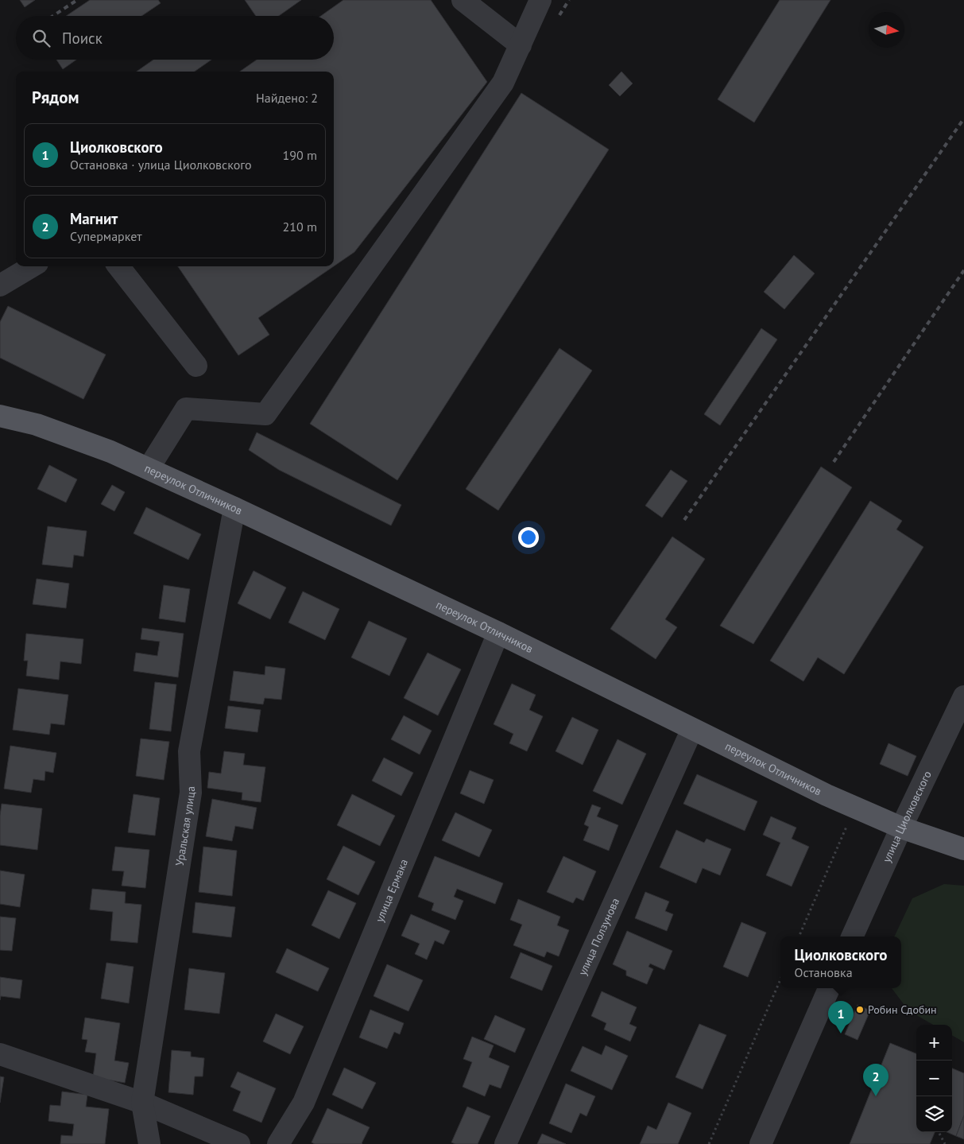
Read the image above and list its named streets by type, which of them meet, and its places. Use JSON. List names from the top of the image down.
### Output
{
  "streets": {
    "main road": ["переулок Отличников"],
    "street": [
      "улица Циолковского",
      "Уральская улица",
      "улица Ермака",
      "улица Ползунова"
    ]
  },
  "crossings": [
    ["переулок Отличников", "улица Циолковского"],
    ["переулок Отличников", "Уральская улица"],
    ["переулок Отличников", "улица Ермака"],
    ["переулок Отличников", "улица Ползунова"]
  ],
  "places": ["Робин Сдобин"],
  "north": "right",
  "page": {
    "search": "Поиск",
    "heading": ["Рядом", "Найдено: 2"],
    "list": [
      {
        "mark": "1",
        "name": "Циолковского",
        "note": "Остановка · улица Циолковского",
        "value": "190 m"
      },
      {
        "mark": "2",
        "name": "Магнит",
        "note": "Супермаркет",
        "value": "210 m"
      }
    ],
    "popup": ["Циолковского", "Остановка"],
    "pins": ["1", "2"],
    "map_buttons": ["+", "−"]
  }
}
